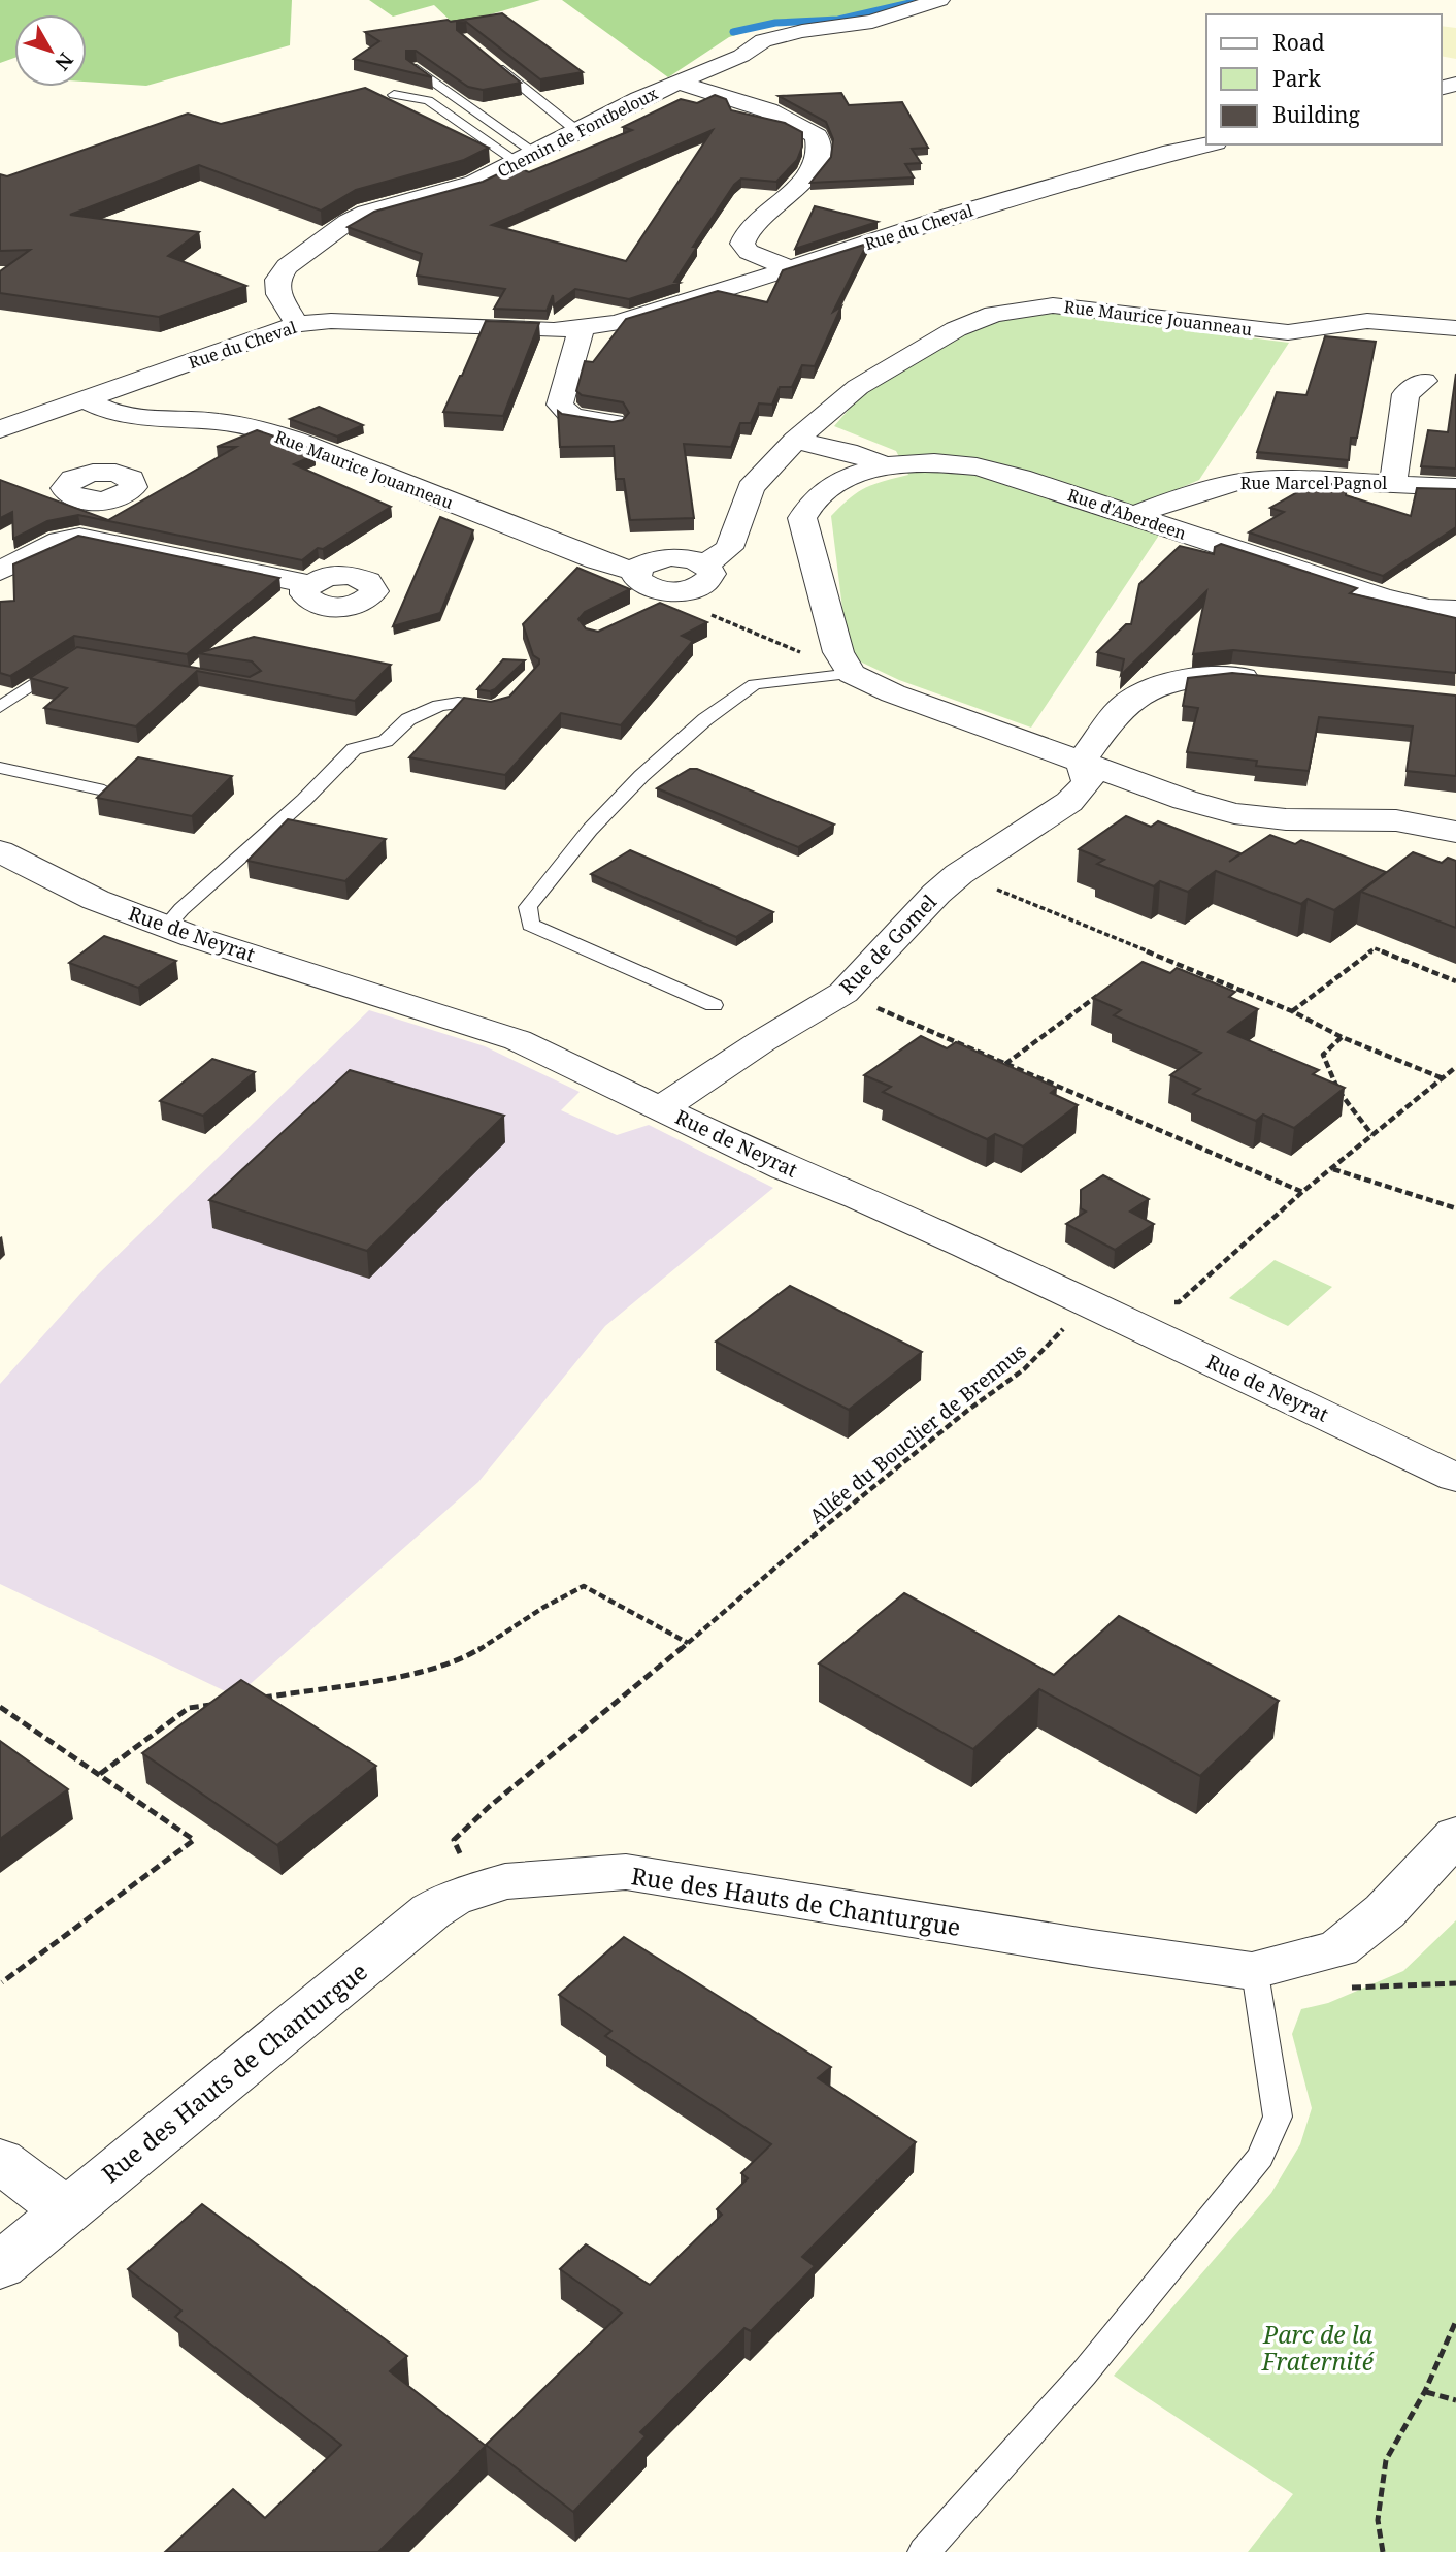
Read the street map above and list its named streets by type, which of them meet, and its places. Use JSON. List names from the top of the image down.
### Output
{
  "streets": {
    "street": [
      "Chemin de Fontbeloux",
      "Rue du Cheval",
      "Rue Maurice Jouanneau",
      "Rue Marcel Pagnol",
      "Rue d'Aberdeen",
      "Rue de Neyrat",
      "Rue de Gomel",
      "Rue des Hauts de Chanturgue"
    ],
    "path": ["Allée du Bouclier de Brennus"]
  },
  "crossings": [
    ["Chemin de Fontbeloux", "Rue du Cheval"],
    ["Rue du Cheval", "Rue Maurice Jouanneau"],
    ["Rue Maurice Jouanneau", "Rue d'Aberdeen"],
    ["Rue Marcel Pagnol", "Rue d'Aberdeen"],
    ["Rue de Neyrat", "Rue de Gomel"],
    ["Rue de Neyrat", "Allée du Bouclier de Brennus"],
    ["Allée du Bouclier de Brennus", "Rue des Hauts de Chanturgue"]
  ],
  "parks": ["Parc de la Fraternité"],
  "legend": ["Road", "Park", "Building"],
  "north": "bottom right"
}
